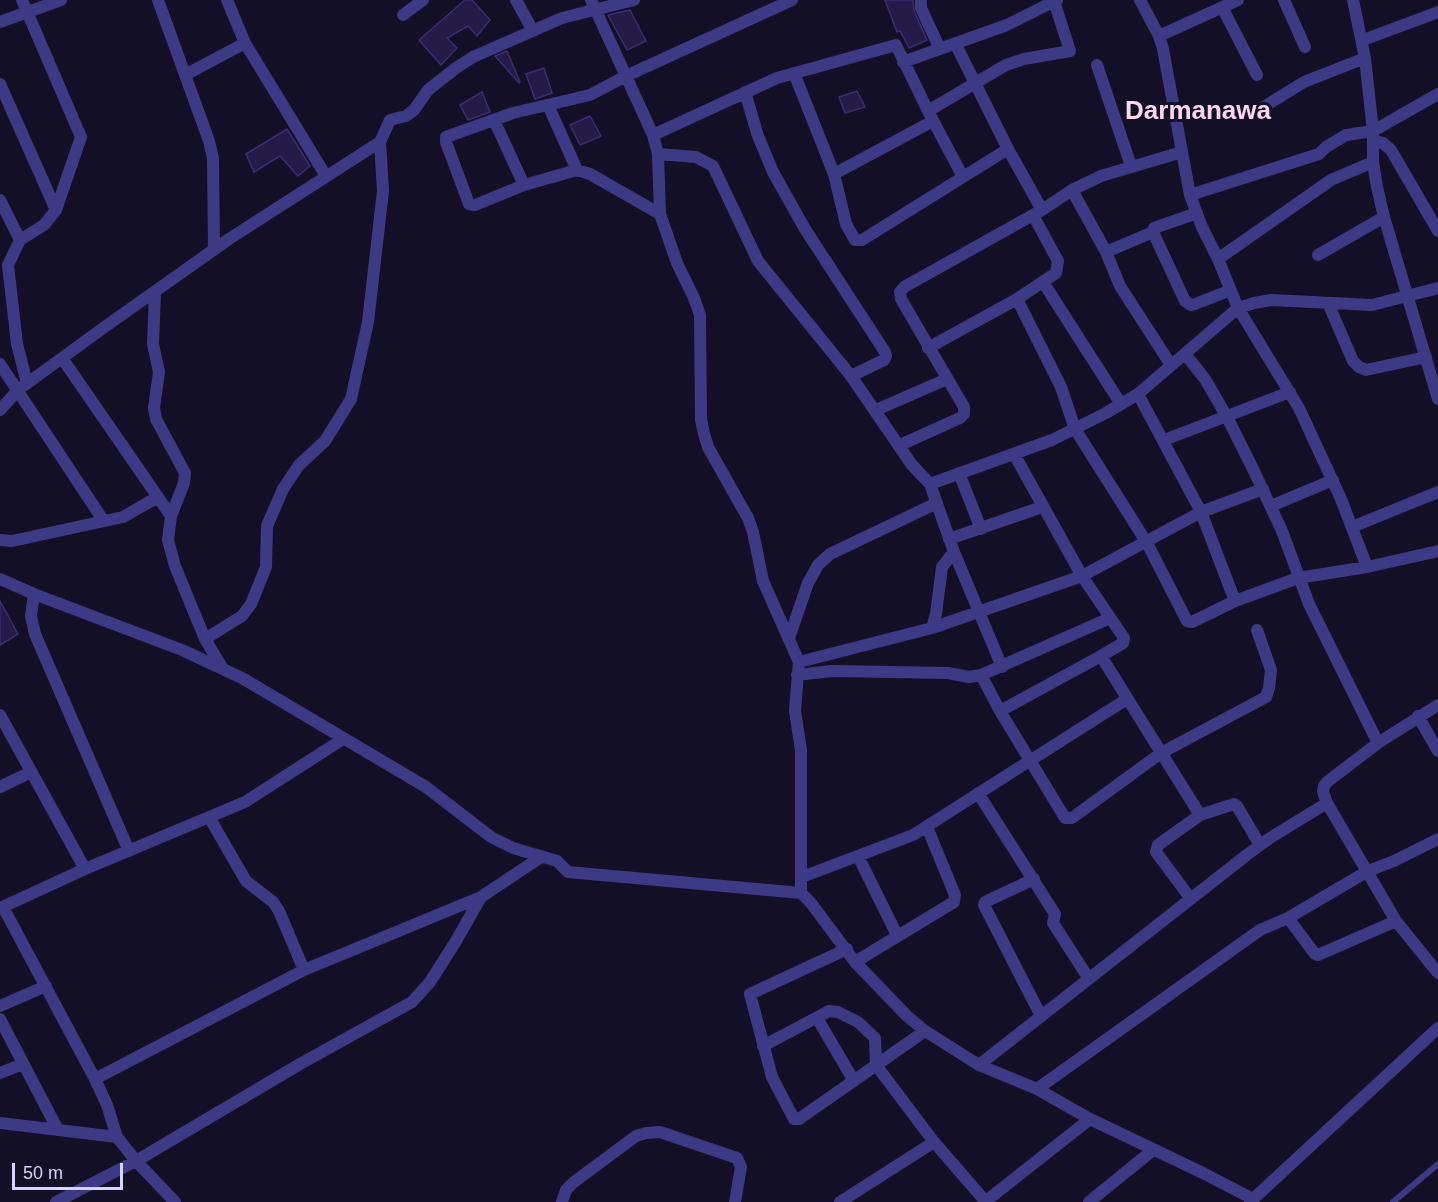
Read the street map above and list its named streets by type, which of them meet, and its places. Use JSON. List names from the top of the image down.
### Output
{
  "districts": ["Darmanawa"],
  "scale_bar": "50 m"
}
